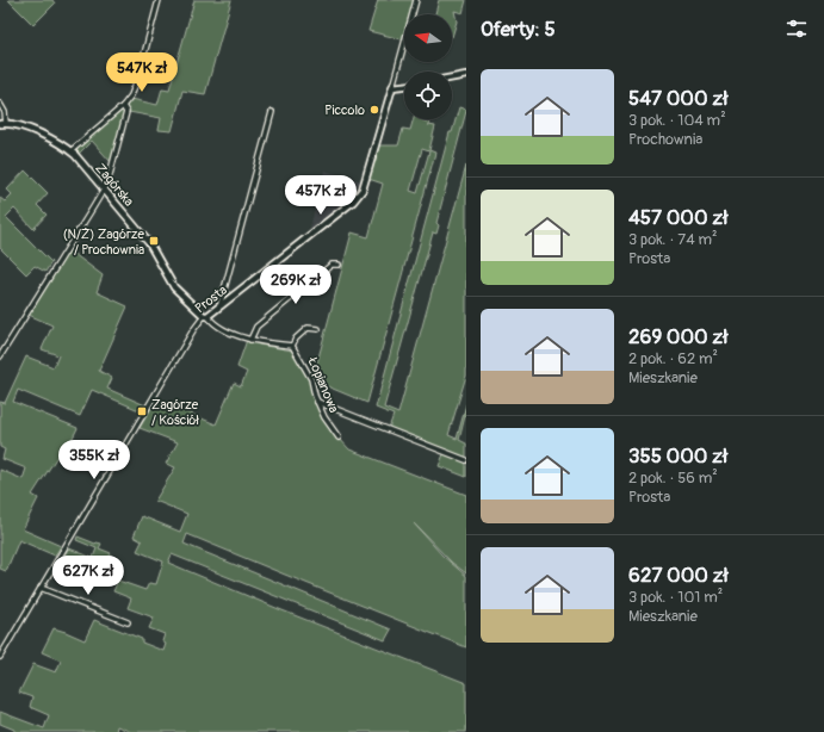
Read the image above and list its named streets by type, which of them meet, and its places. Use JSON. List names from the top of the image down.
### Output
{
  "streets": {
    "street": ["Zagórska", "Prosta", "Łopianowa"]
  },
  "crossings": [
    ["Zagórska", "Prosta"]
  ],
  "places": {
    "other": ["Piccolo"],
    "transit": ["(N/Ż) Zagórze / Prochownia", "Zagórze / Kościół"]
  },
  "north": "left",
  "page": {
    "heading": "Oferty: 5",
    "price": [
      "547K zł",
      "457K zł",
      "269K zł",
      "355K zł",
      "627K zł"
    ],
    "list": [
      {
        "name": "547 000 zł",
        "note": "3 pok. · 104 m² · Prochownia"
      },
      {
        "name": "457 000 zł",
        "note": "3 pok. · 74 m² · Prosta"
      },
      {
        "name": "269 000 zł",
        "note": "2 pok. · 62 m² · Mieszkanie"
      },
      {
        "name": "355 000 zł",
        "note": "2 pok. · 56 m² · Prosta"
      },
      {
        "name": "627 000 zł",
        "note": "3 pok. · 101 m² · Mieszkanie"
      }
    ]
  }
}
